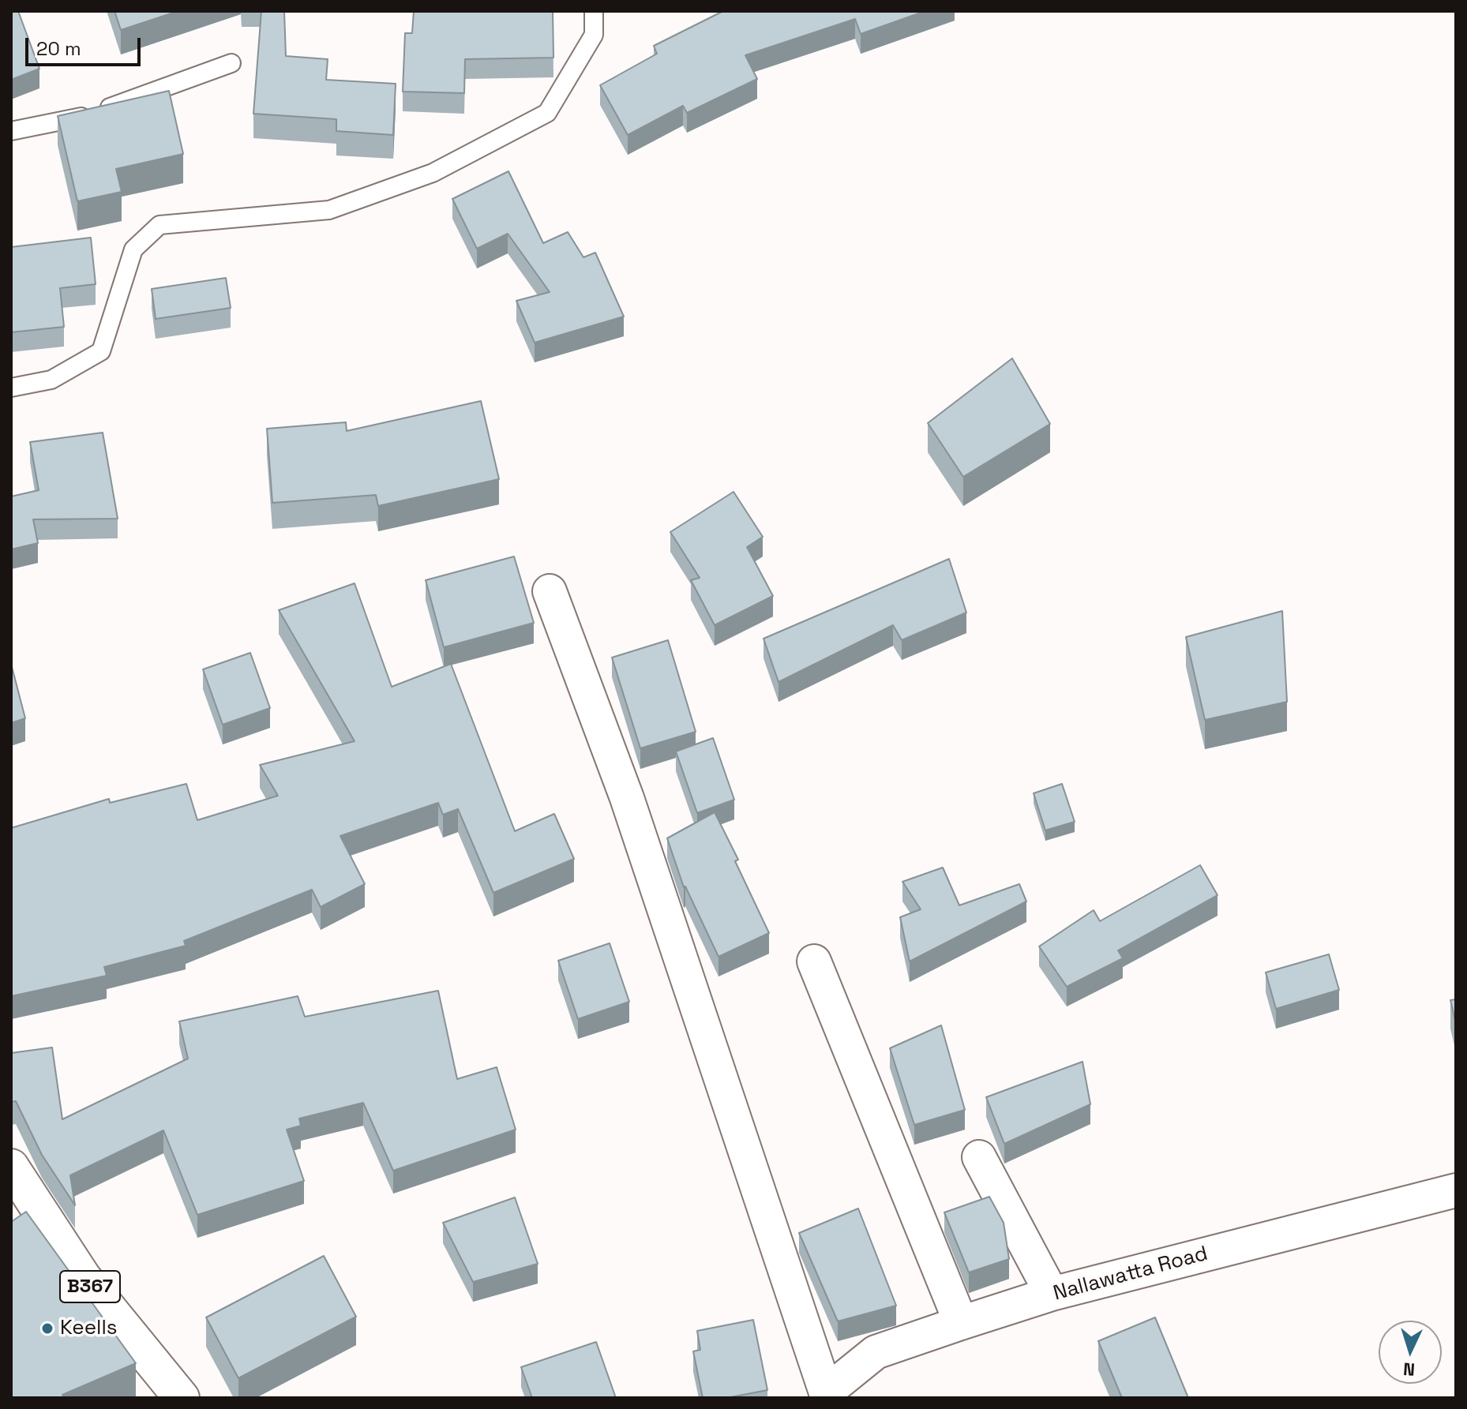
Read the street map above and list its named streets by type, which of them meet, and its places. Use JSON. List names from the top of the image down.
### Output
{
  "streets": {
    "main road": ["B367"],
    "street": ["Nallawatta Road"]
  },
  "places": ["Keells"],
  "scale_bar": "20 m",
  "north": "bottom"
}
